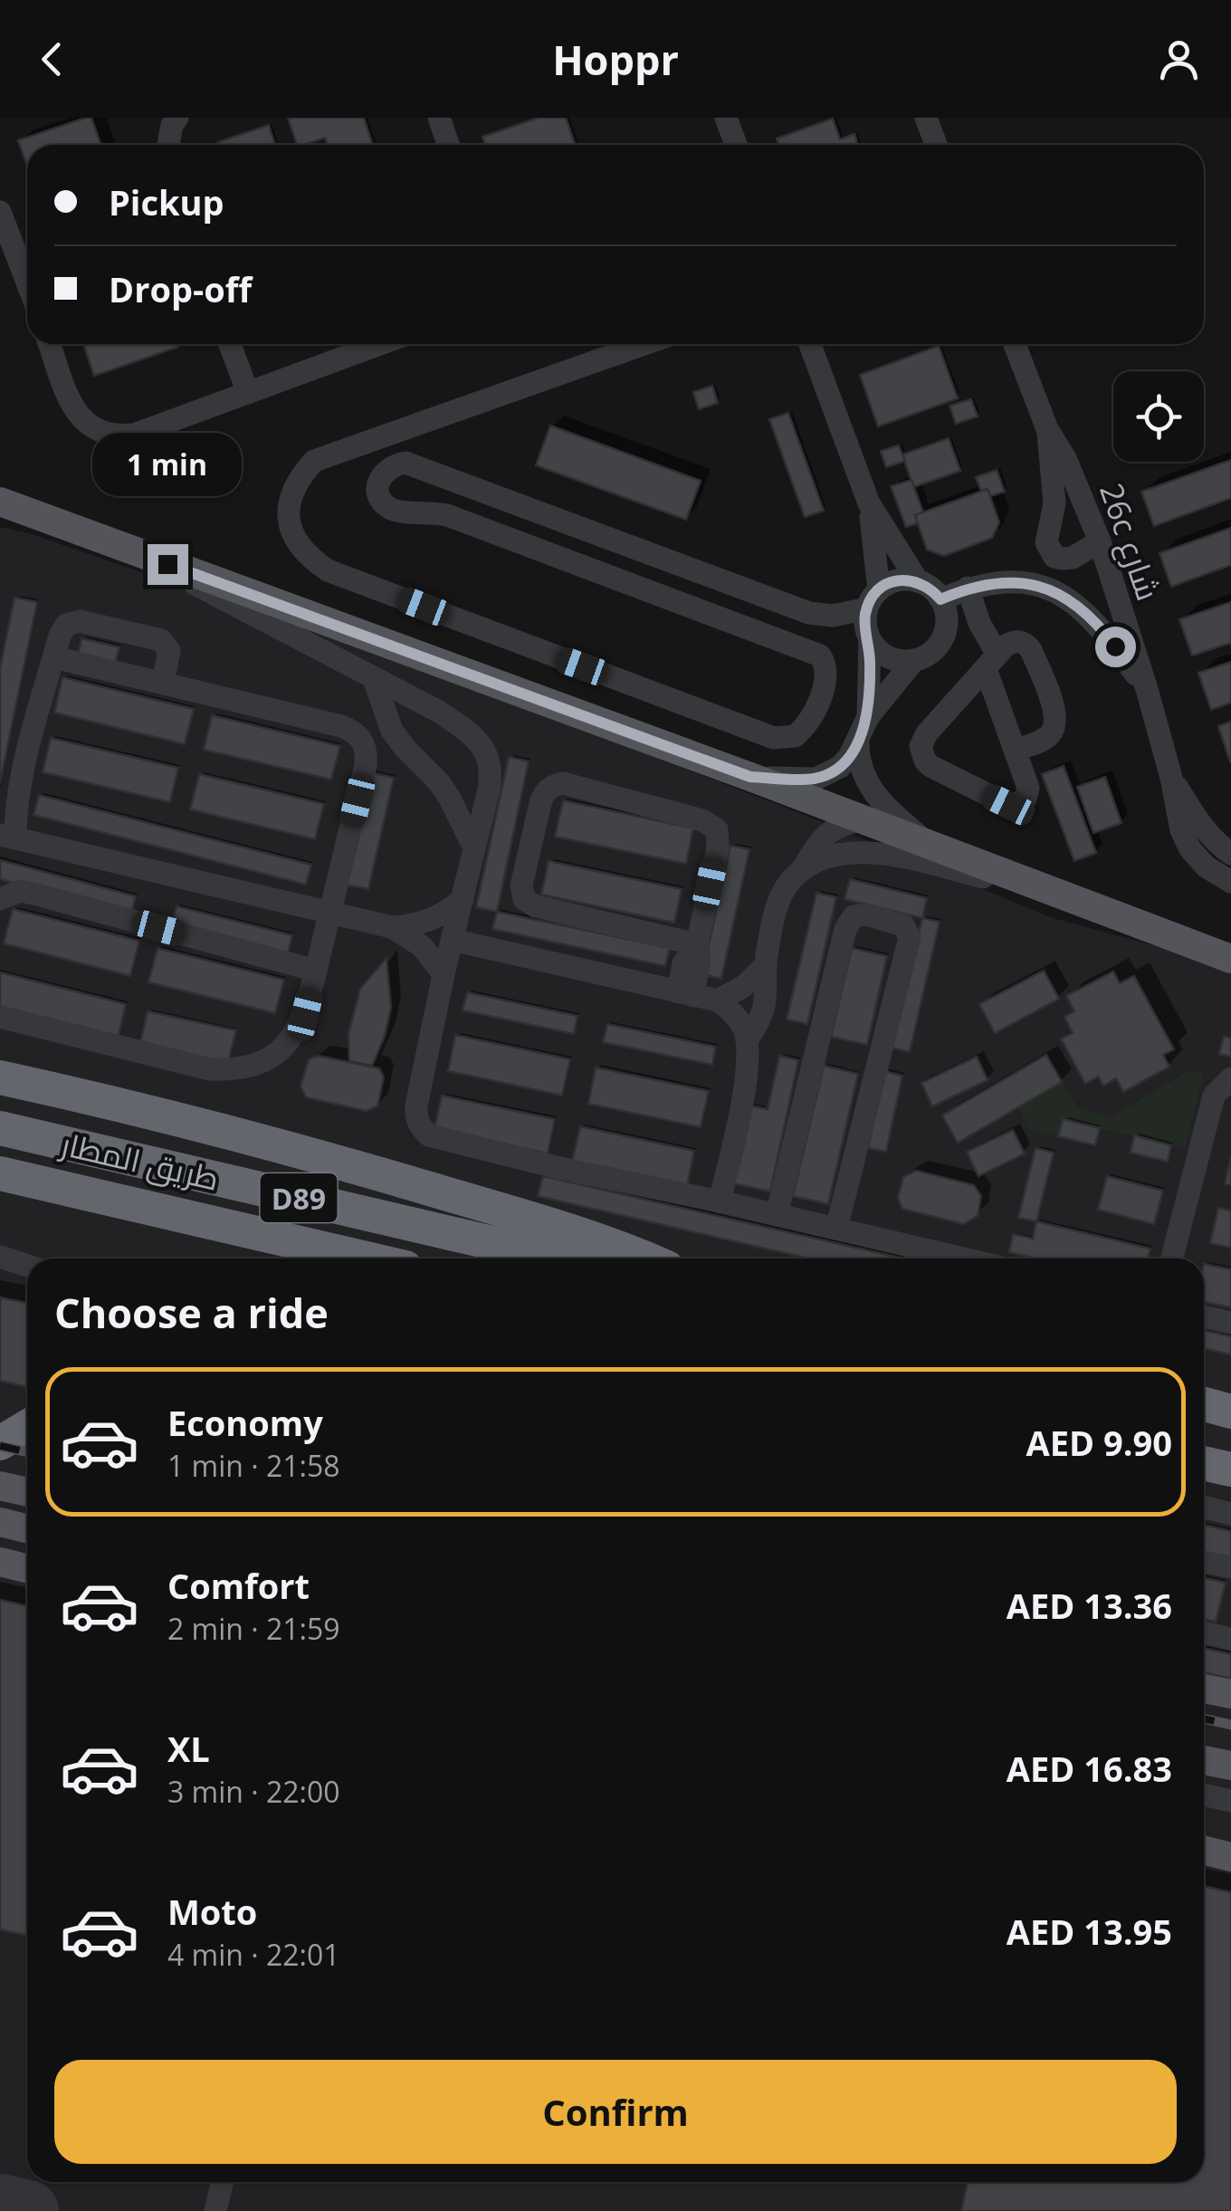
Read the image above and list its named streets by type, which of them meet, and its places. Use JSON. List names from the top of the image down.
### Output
{
  "streets": {
    "highway": ["طريق المطار", "D89"],
    "street": ["26c شارع"]
  },
  "page": {
    "header": "Hoppr",
    "banner": ["Pickup", "Drop-off"],
    "bubble": "1 min",
    "heading": "Choose a ride",
    "list": [
      {
        "name": "Economy",
        "note": "1 min · 21:58",
        "value": "AED 9.90"
      },
      {
        "name": "Comfort",
        "note": "2 min · 21:59",
        "value": "AED 13.36"
      },
      {
        "name": "XL",
        "note": "3 min · 22:00",
        "value": "AED 16.83"
      },
      {
        "name": "Moto",
        "note": "4 min · 22:01",
        "value": "AED 13.95"
      }
    ],
    "buttons": "Confirm"
  }
}
